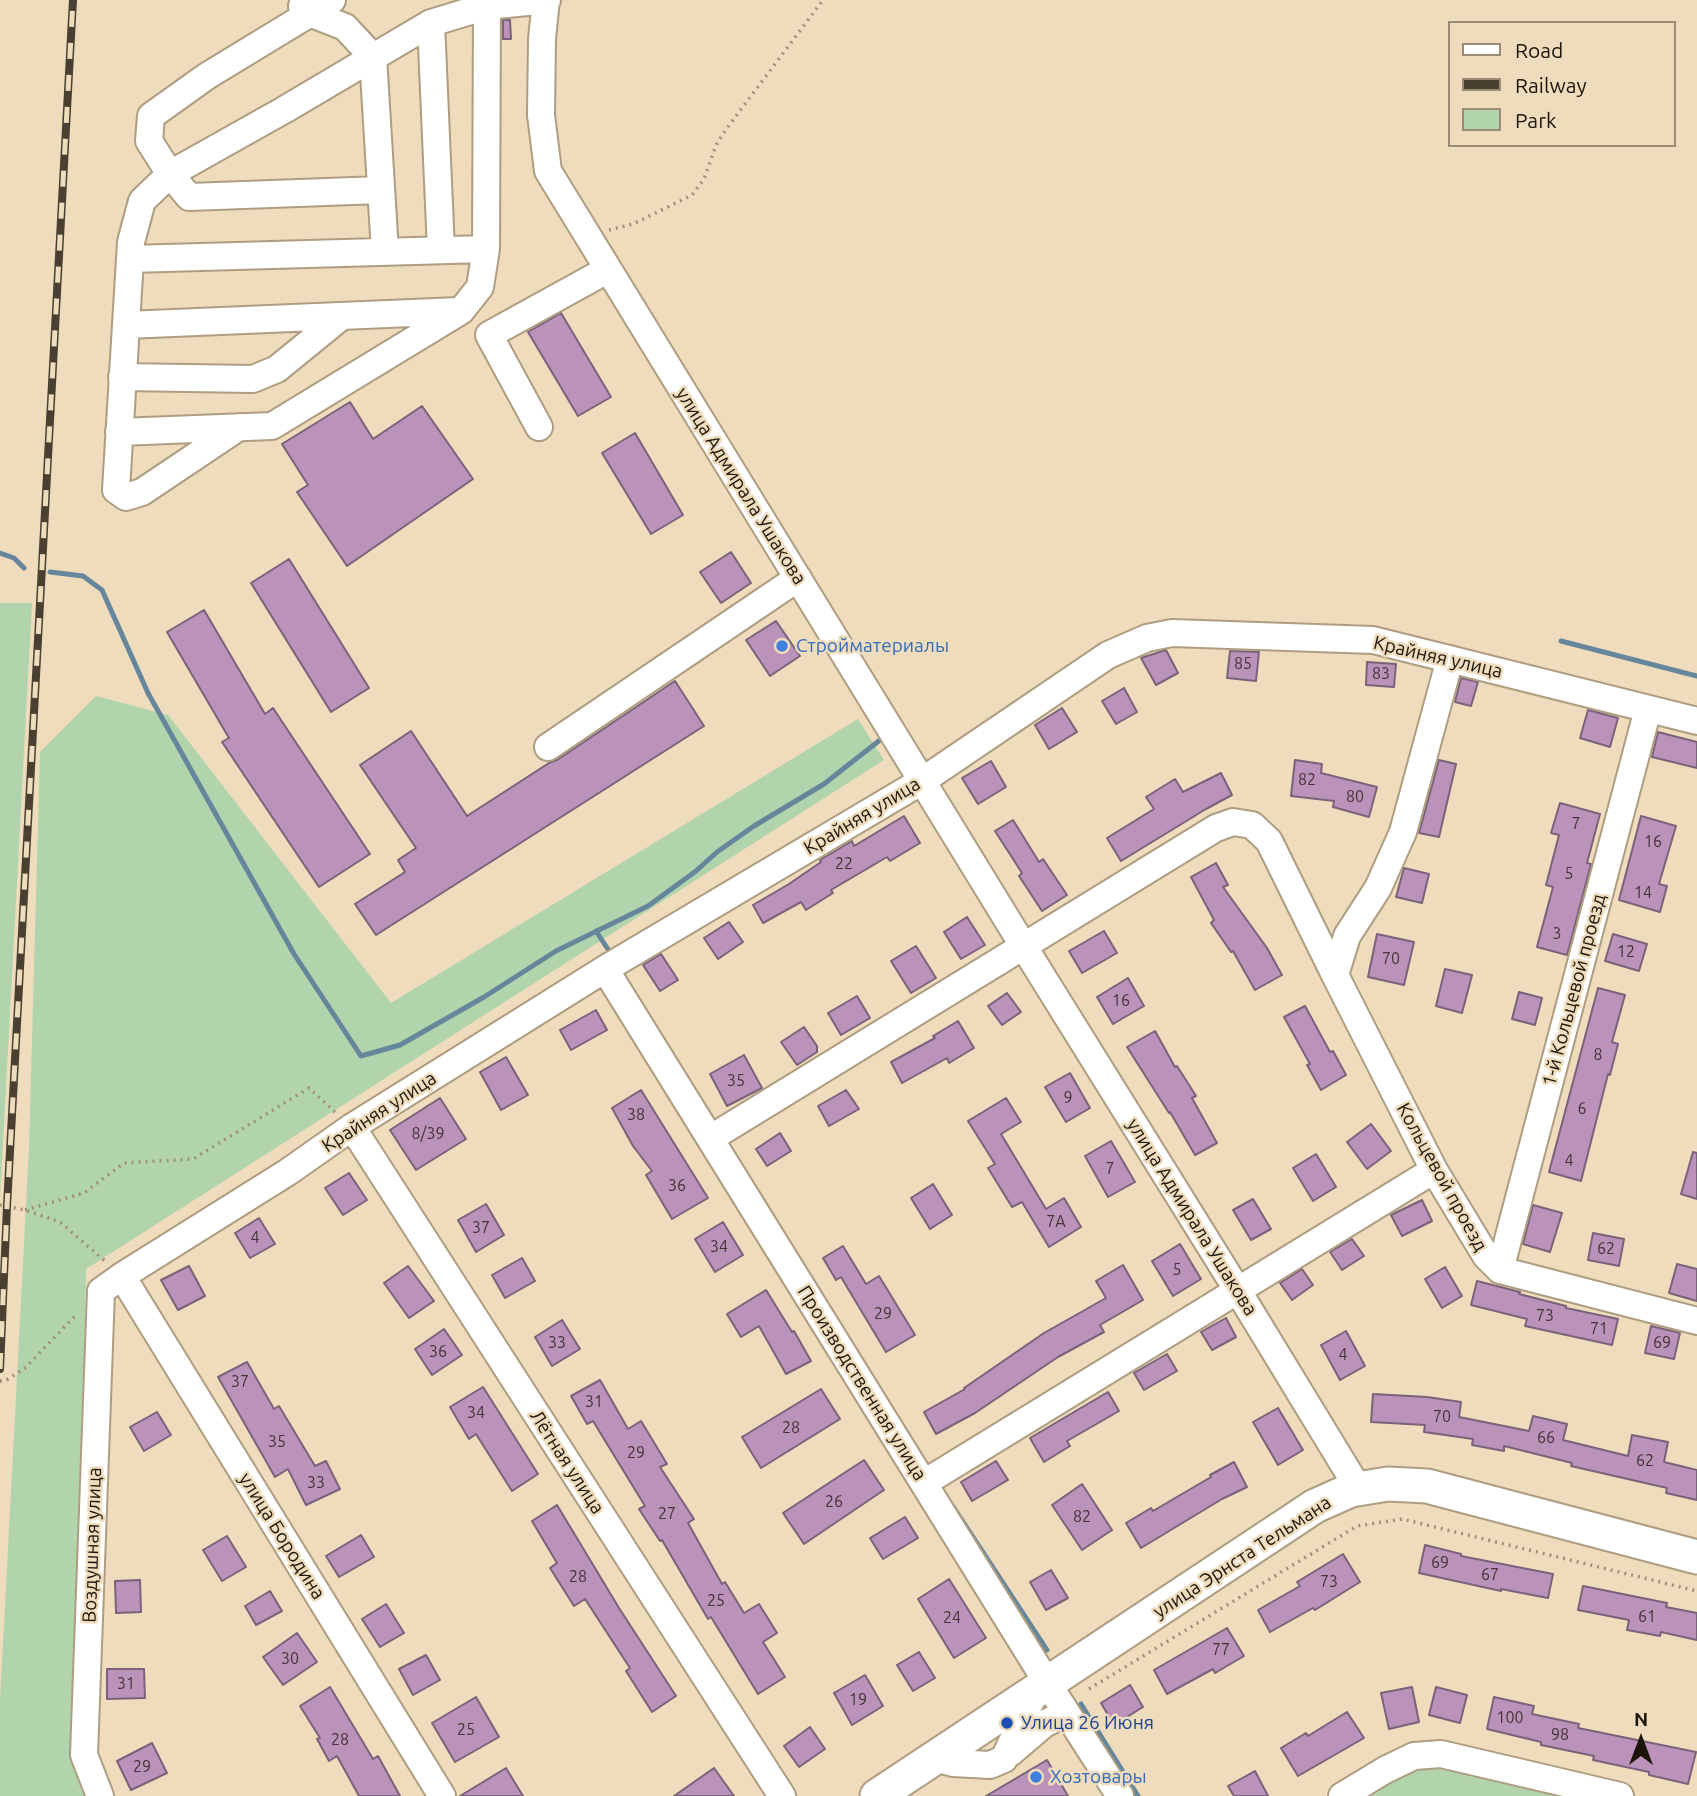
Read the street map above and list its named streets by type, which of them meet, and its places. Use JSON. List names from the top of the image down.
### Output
{
  "streets": {
    "main road": ["улица Эрнста Тельмана"],
    "street": [
      "улица Адмирала Ушакова",
      "Крайняя улица",
      "1-й Кольцевой проезд",
      "Кольцевой проезд",
      "Производственная улица",
      "Лётная улица",
      "улица Бородина",
      "Воздушная улица"
    ]
  },
  "crossings": [
    ["улица Адмирала Ушакова", "Крайняя улица"],
    ["улица Адмирала Ушакова", "Кольцевой проезд"],
    ["улица Адмирала Ушакова", "улица Эрнста Тельмана"],
    ["Крайняя улица", "1-й Кольцевой проезд"],
    ["Крайняя улица", "Производственная улица"],
    ["Крайняя улица", "Лётная улица"],
    ["Крайняя улица", "улица Бородина"],
    ["Крайняя улица", "Воздушная улица"],
    ["1-й Кольцевой проезд", "Кольцевой проезд"],
    ["Производственная улица", "улица Эрнста Тельмана"],
    ["улица Бородина", "Воздушная улица"]
  ],
  "places": ["Стройматериалы", "Улица 26 Июня", "Хозтовары"],
  "house_numbers": [
    "85",
    "83",
    "82",
    "80",
    "7",
    "16",
    "22",
    "5",
    "14",
    "3",
    "12",
    "70",
    "16",
    "8",
    "35",
    "9",
    "6",
    "38",
    "8/39",
    "4",
    "7",
    "36",
    "7А",
    "37",
    "4",
    "34",
    "62",
    "5",
    "29",
    "73",
    "71",
    "33",
    "69",
    "36",
    "4",
    "37",
    "31",
    "34",
    "70",
    "28",
    "66",
    "35",
    "29",
    "62",
    "33",
    "26",
    "27",
    "82",
    "69",
    "67",
    "28",
    "73",
    "25",
    "61",
    "24",
    "77",
    "30",
    "31",
    "19",
    "100",
    "25",
    "98",
    "28",
    "29"
  ],
  "legend": ["Road", "Railway", "Park"],
  "north": "top"
}
